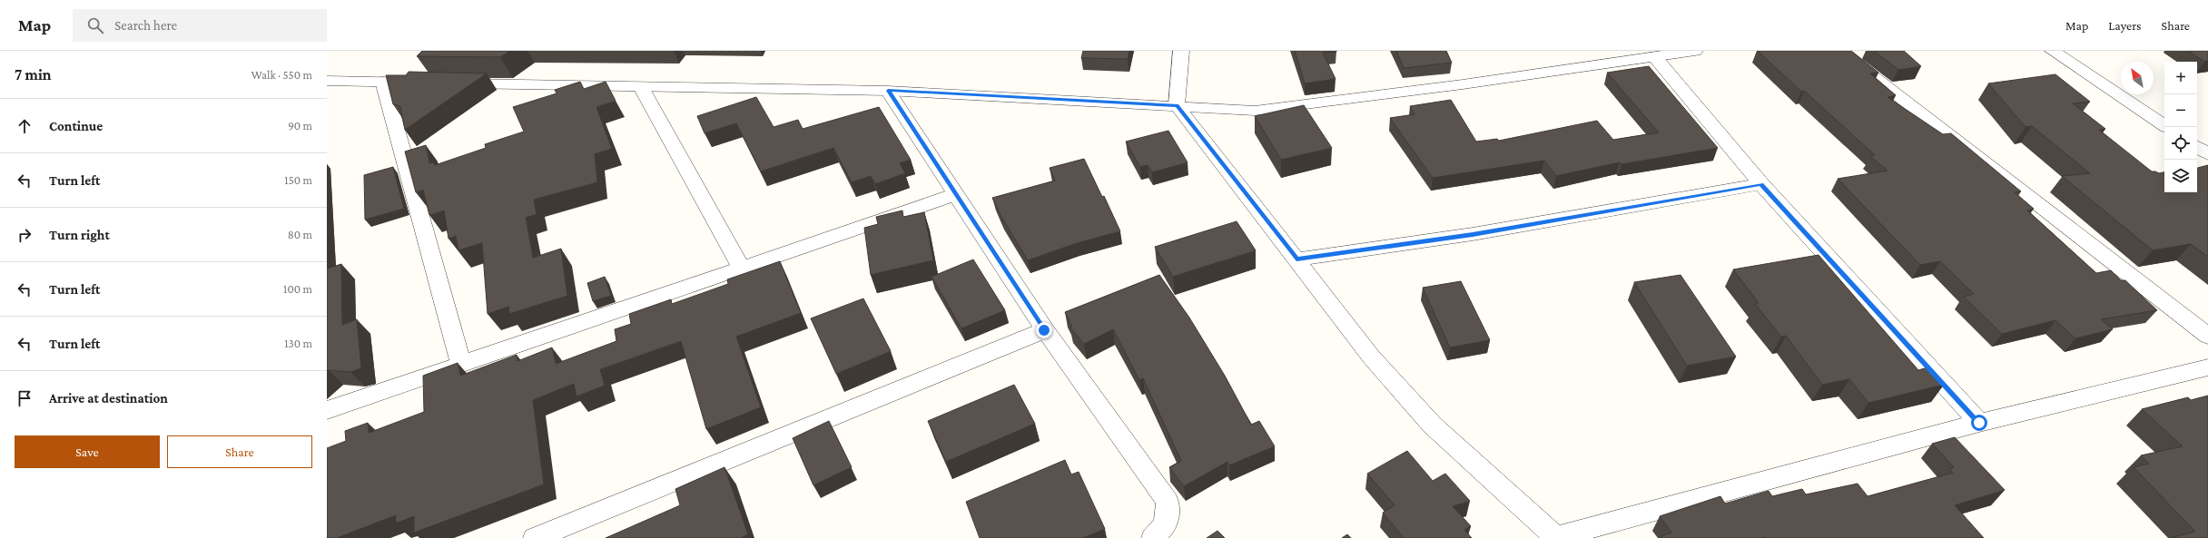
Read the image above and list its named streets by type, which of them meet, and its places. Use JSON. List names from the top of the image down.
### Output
{
  "north": "top left",
  "page": {
    "header": "Map",
    "search": "Search here",
    "nav": ["Map", "Layers", "Share"],
    "heading": ["7 min", "Walk · 550 m"],
    "map_buttons": ["+", "−"],
    "list": [
      ["Continue", "90 m"],
      ["Turn left", "150 m"],
      ["Turn right", "80 m"],
      ["Turn left", "100 m"],
      ["Turn left", "130 m"],
      "Arrive at destination"
    ],
    "buttons": ["Save", "Share"]
  }
}
